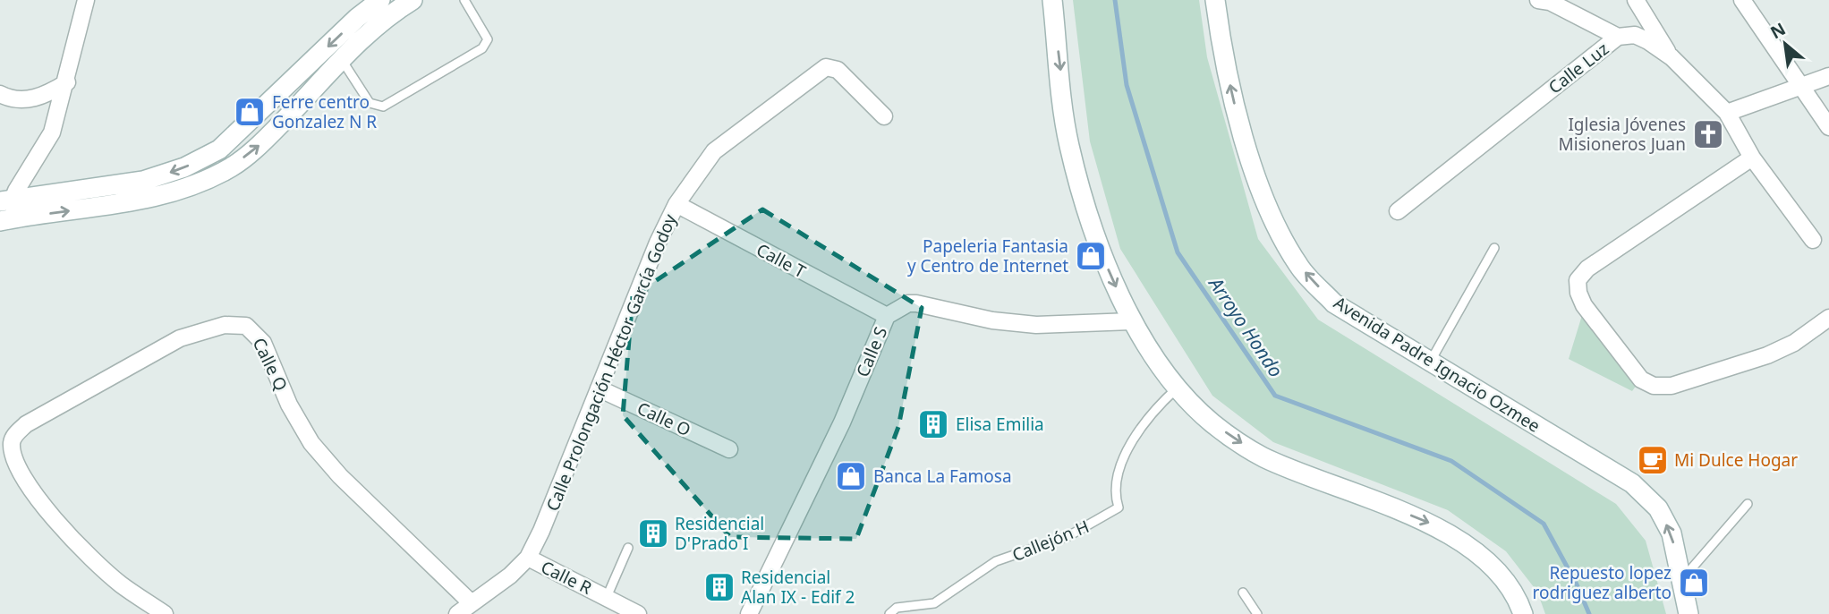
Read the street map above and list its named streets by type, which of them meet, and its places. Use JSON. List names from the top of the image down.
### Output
{
  "streets": {
    "street": [
      "Calle Luz",
      "Calle T",
      "Calle S",
      "Calle Prolongación Héctor García Godoy",
      "Calle Q",
      "Avenida Padre Ignacio Ozmee",
      "Calle O",
      "Calle R"
    ],
    "lane": ["Callejón H"]
  },
  "crossings": [
    ["Calle T", "Calle S"],
    ["Calle T", "Calle Prolongación Héctor García Godoy"],
    ["Calle Prolongación Héctor García Godoy", "Calle Q"],
    ["Calle Prolongación Héctor García Godoy", "Calle O"],
    ["Calle Prolongación Héctor García Godoy", "Calle R"]
  ],
  "water": ["Arroyo Hondo"],
  "places": {
    "shop": [
      "Ferre centro Gonzalez N R",
      "Papeleria Fantasia y Centro de Internet",
      "Banca La Famosa",
      "Repuesto lopez rodriguez alberto"
    ],
    "church": ["Iglesia Jóvenes Misioneros Juan"],
    "building": ["Elisa Emilia", "Residencial D'Prado I", "Residencial Alan IX - Edif 2"],
    "cafe": ["Mi Dulce Hogar"]
  },
  "north": "top left"
}
